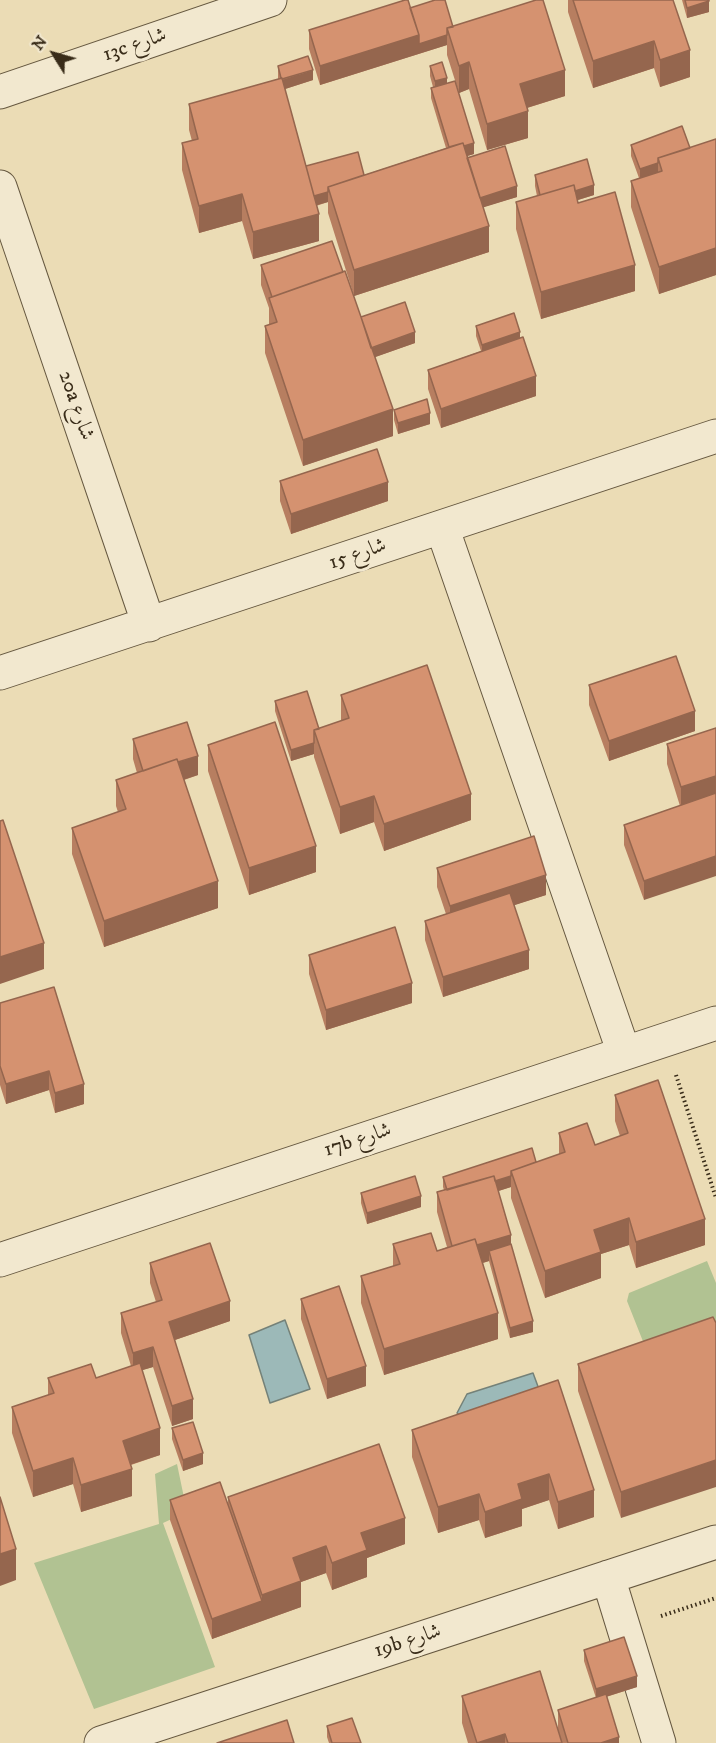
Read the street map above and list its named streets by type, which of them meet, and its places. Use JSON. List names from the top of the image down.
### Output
{
  "streets": {
    "street": [
      "13c شارع",
      "20a شارع",
      "شارع 15",
      "17b شارع",
      "19b شارع"
    ]
  },
  "crossings": [
    ["20a شارع", "شارع 15"]
  ],
  "north": "top left"
}
